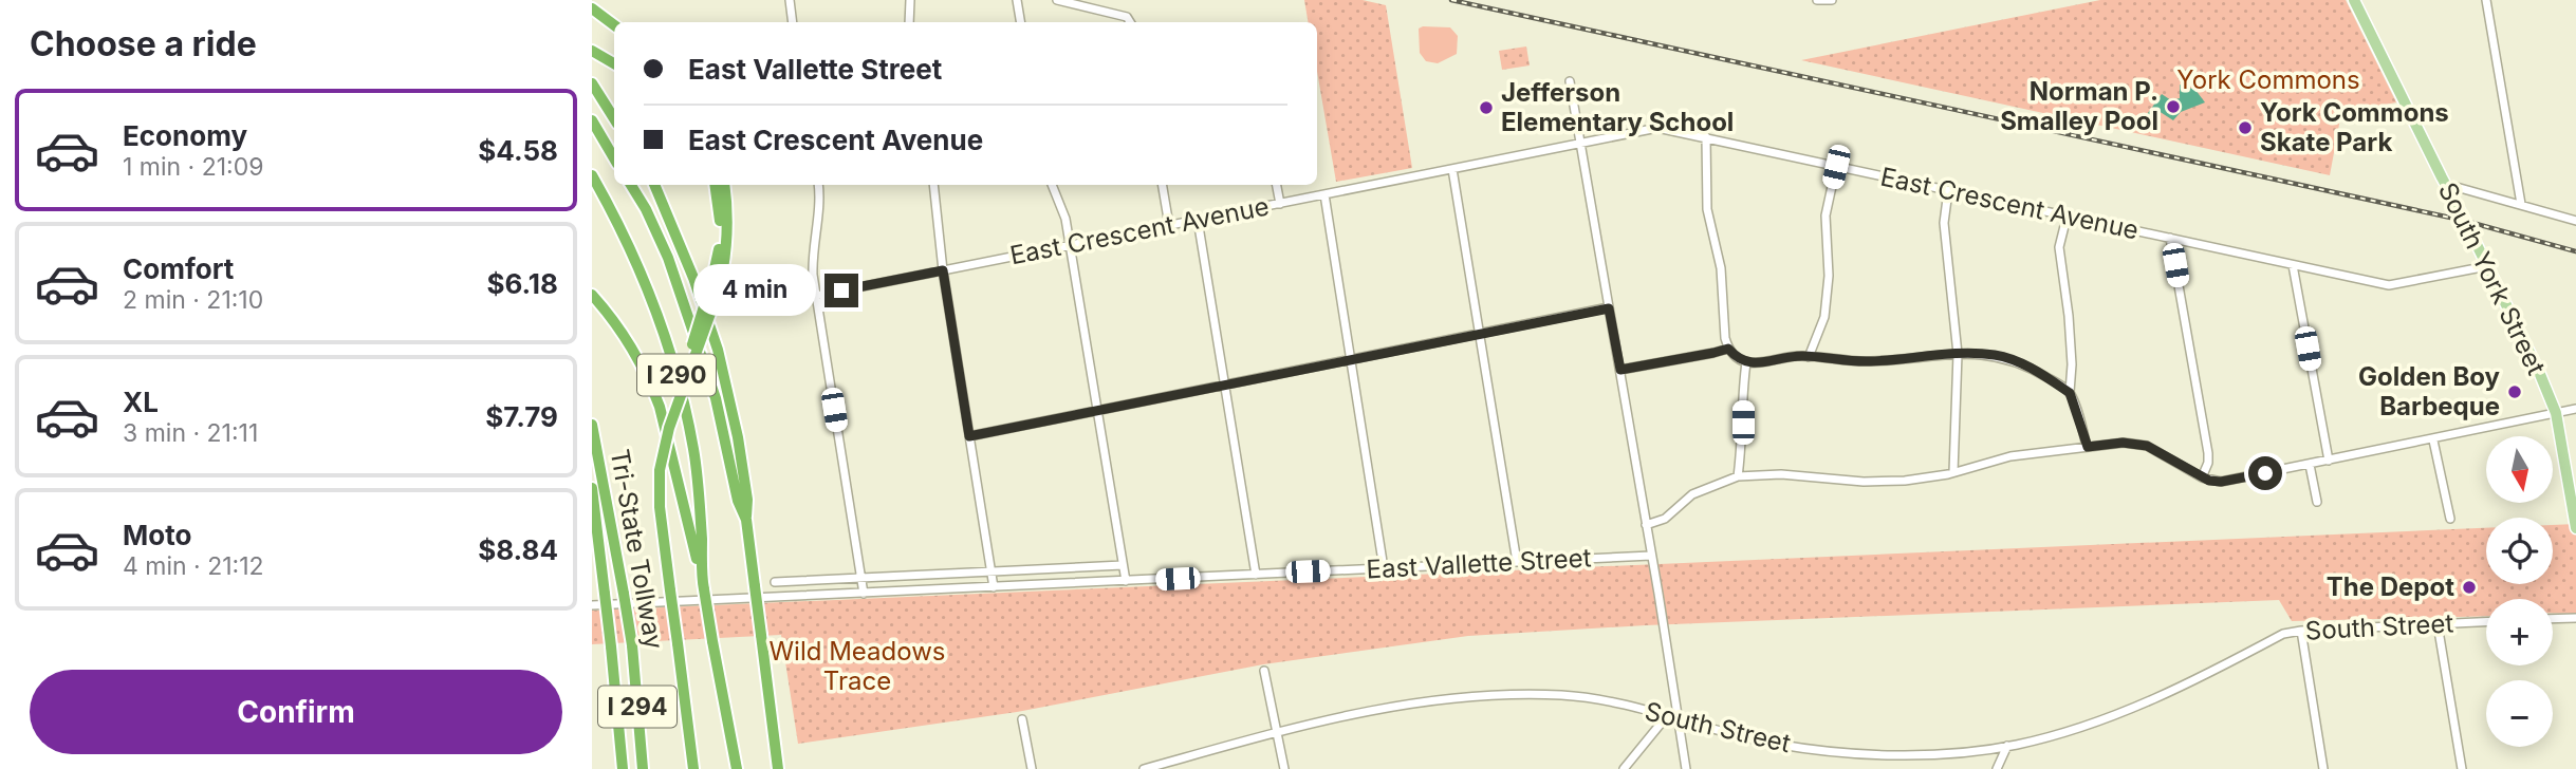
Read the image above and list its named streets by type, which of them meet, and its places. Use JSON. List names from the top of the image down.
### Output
{
  "streets": {
    "highway": ["I 290", "Tri-State Tollway", "I 294"],
    "main road": ["South York Street"],
    "street": ["East Crescent Avenue", "East Vallette Street", "South Street"]
  },
  "crossings": [
    ["East Crescent Avenue", "South York Street"]
  ],
  "parks": ["York Commons", "Wild Meadows Trace"],
  "places": [
    "Norman P. Smalley Pool",
    "Jefferson Elementary School",
    "York Commons Skate Park",
    "Golden Boy Barbeque",
    "The Depot"
  ],
  "north": "bottom",
  "page": {
    "heading": "Choose a ride",
    "banner": ["East Vallette Street", "East Crescent Avenue"],
    "list": [
      {
        "name": "Economy",
        "note": "1 min · 21:09",
        "value": "$4.58"
      },
      {
        "name": "Comfort",
        "note": "2 min · 21:10",
        "value": "$6.18"
      },
      {
        "name": "XL",
        "note": "3 min · 21:11",
        "value": "$7.79"
      },
      {
        "name": "Moto",
        "note": "4 min · 21:12",
        "value": "$8.84"
      }
    ],
    "bubble": "4 min",
    "map_buttons": ["+", "−"],
    "buttons": "Confirm"
  }
}
